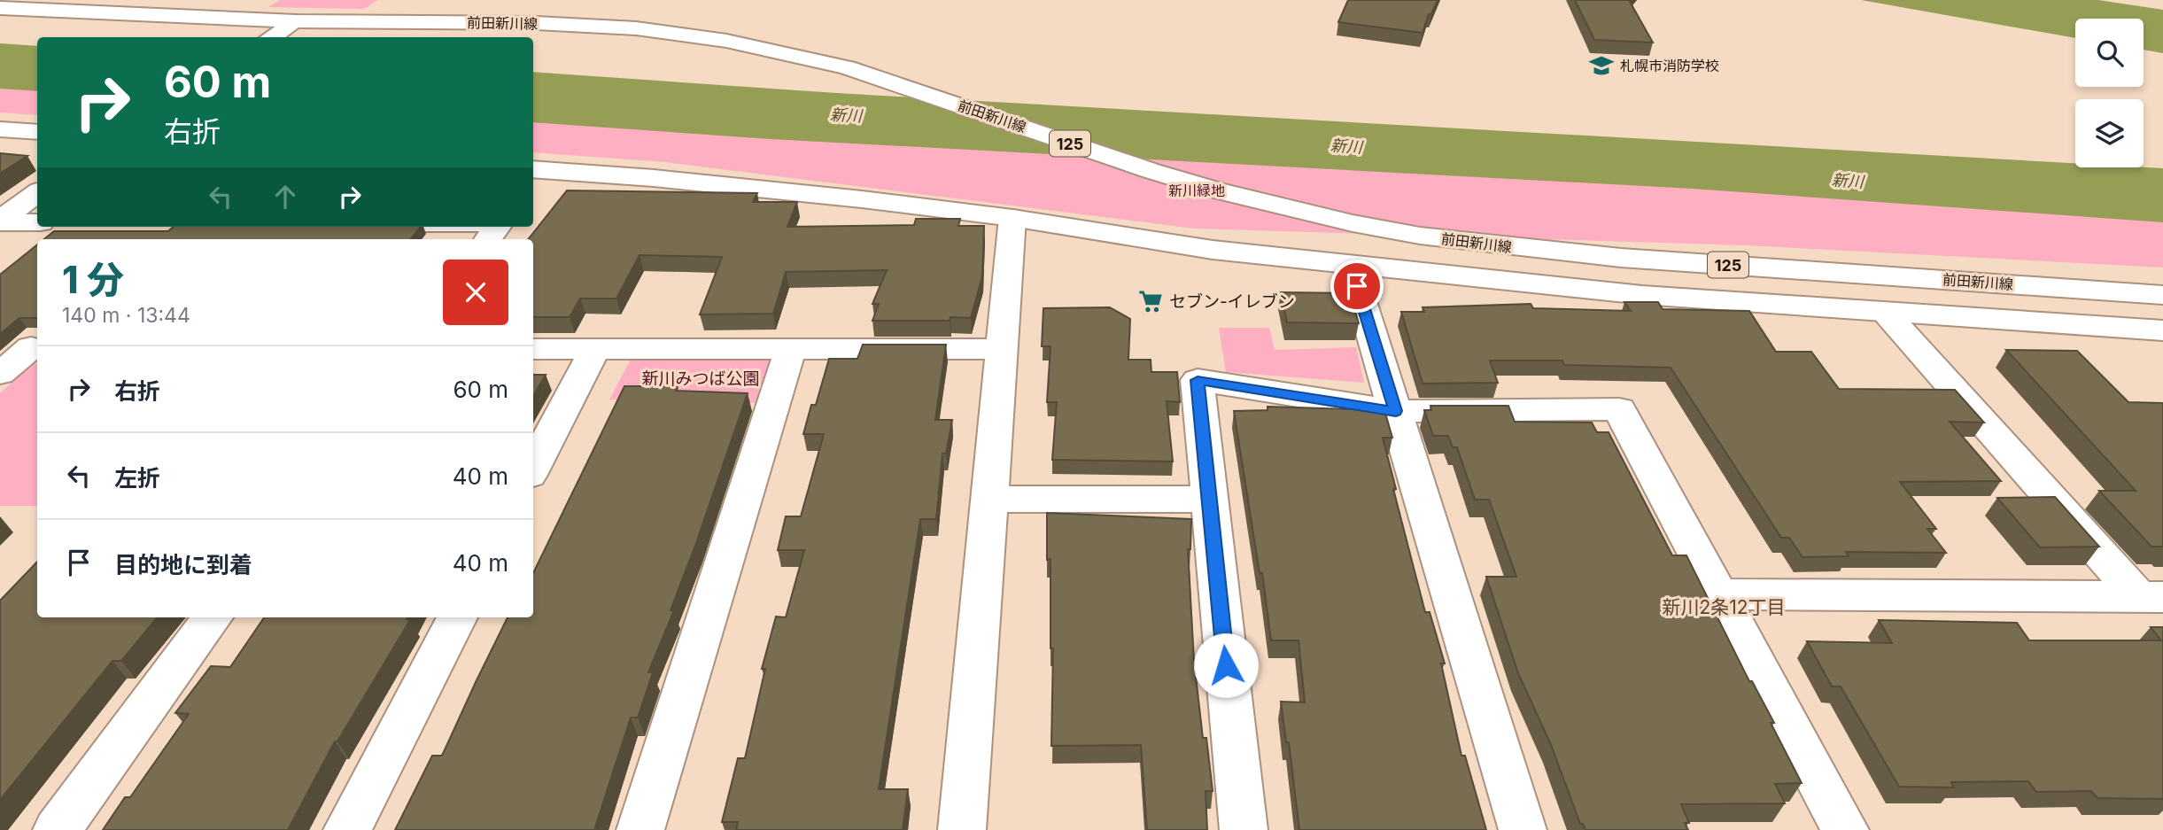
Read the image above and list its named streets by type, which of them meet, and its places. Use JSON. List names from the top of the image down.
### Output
{
  "streets": {
    "street": ["前田新川線", "125"]
  },
  "districts": ["新川2条12丁目"],
  "water": ["新川"],
  "parks": ["新川緑地", "新川みつば公園"],
  "places": {
    "school or university": ["札幌市消防学校"],
    "supermarket": ["セブン-イレブン"]
  },
  "page": {
    "turn": ["60 m", "右折"],
    "heading": ["1 分", "140 m · 13:44"],
    "list": [
      {
        "name": "右折",
        "value": "60 m"
      },
      {
        "name": "左折",
        "value": "40 m"
      },
      {
        "name": "目的地に到着",
        "value": "40 m"
      }
    ]
  }
}
